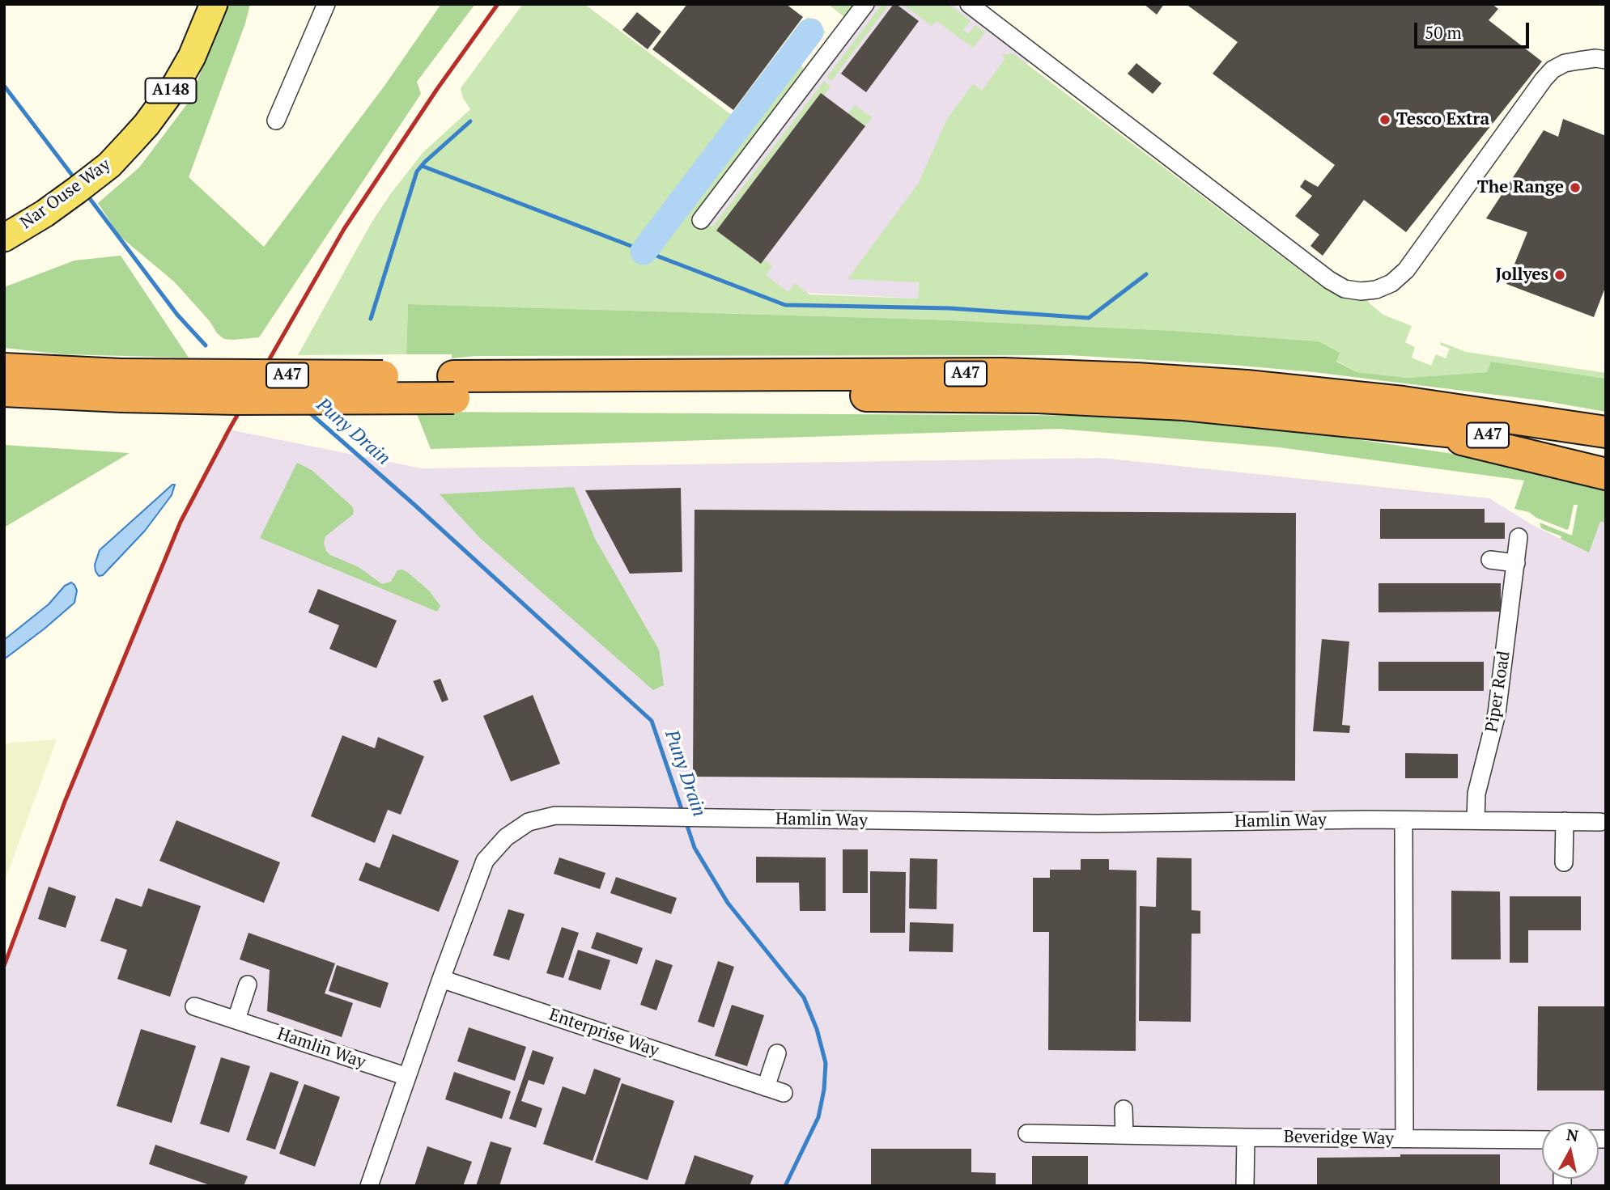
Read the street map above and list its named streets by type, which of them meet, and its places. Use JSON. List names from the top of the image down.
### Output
{
  "streets": {
    "highway": ["A47"],
    "main road": ["A148", "Nar Ouse Way"],
    "street": [
      "Piper Road",
      "Hamlin Way",
      "Enterprise Way",
      "Beveridge Way"
    ]
  },
  "crossings": [
    ["Piper Road", "Hamlin Way"],
    ["Hamlin Way", "Enterprise Way"]
  ],
  "water": ["Puny Drain"],
  "places": ["Tesco Extra", "The Range", "Jollyes"],
  "scale_bar": "50 m",
  "north": "top"
}
